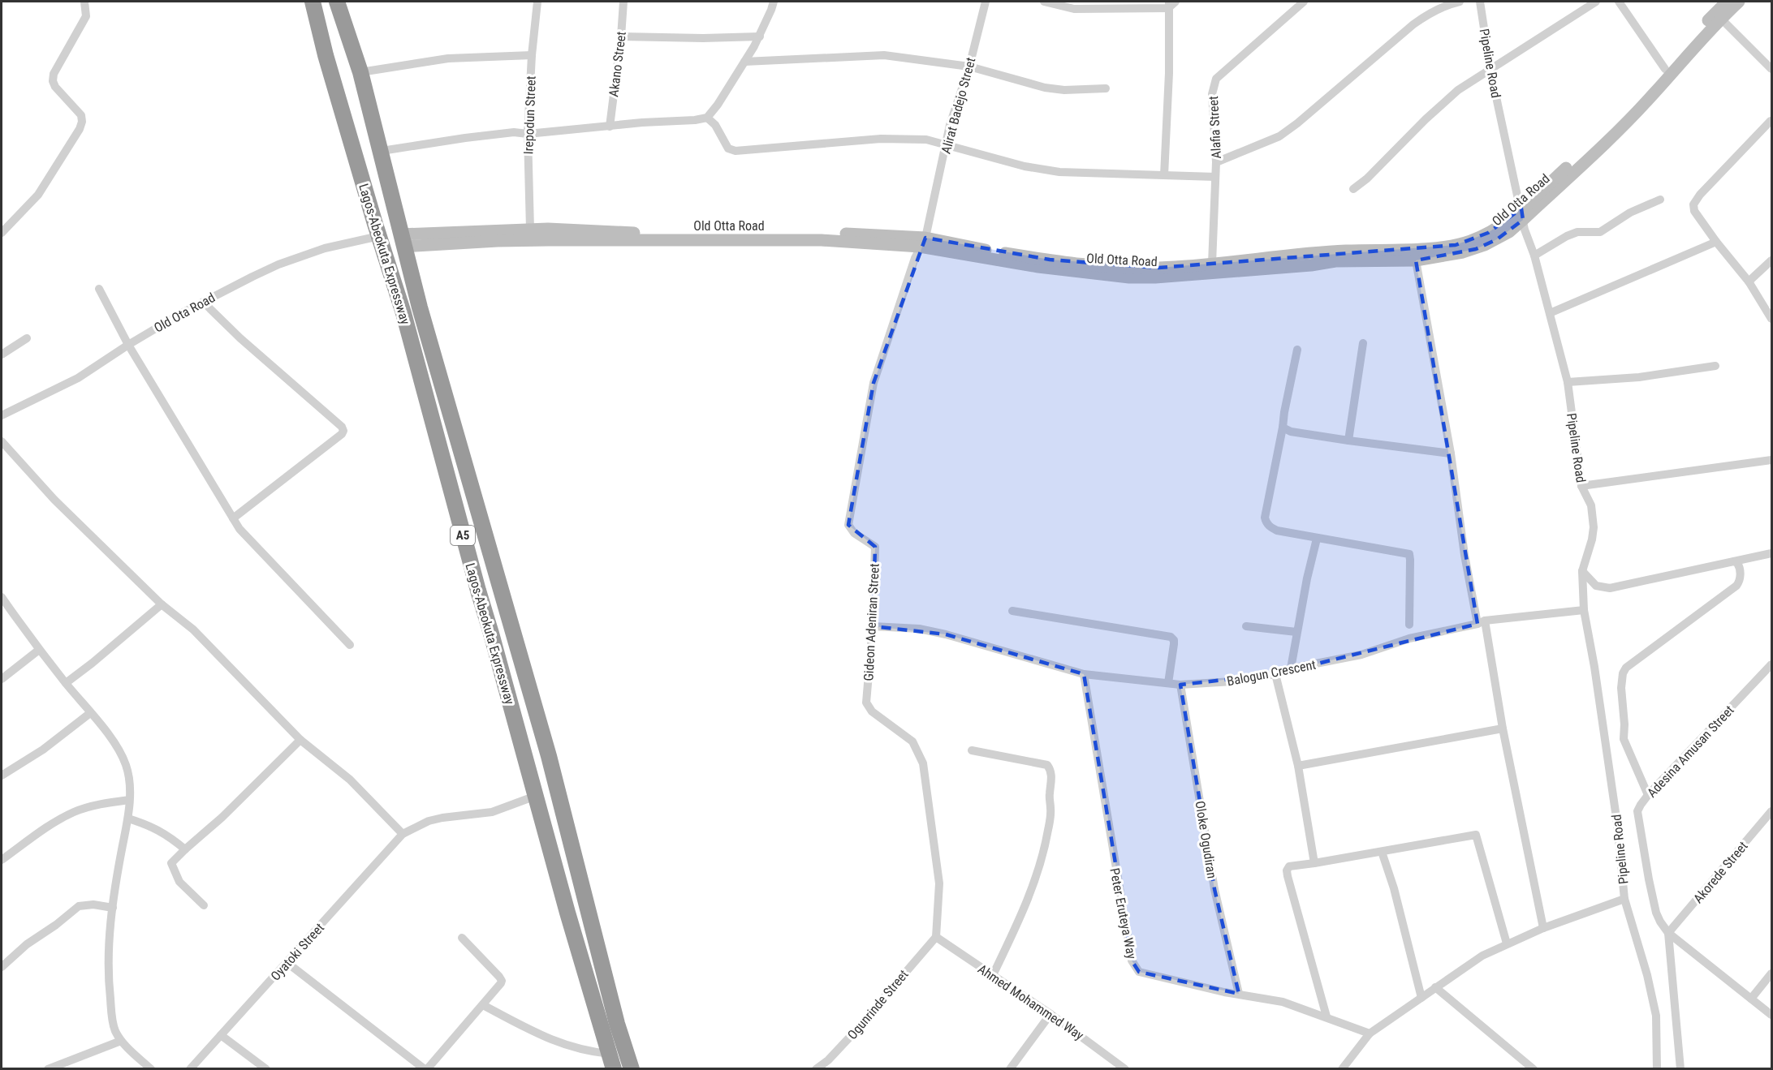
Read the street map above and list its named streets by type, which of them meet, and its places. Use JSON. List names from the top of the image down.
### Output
{
  "streets": {
    "highway": ["Lagos-Abeokuta Expressway", "A5"],
    "main road": ["Old Otta Road"],
    "street": [
      "Pipeline Road",
      "Akano Street",
      "Alirat Badejo Street",
      "Irepodun Street",
      "Alafia Street",
      "Old Ota Road",
      "Gideon Adeniran Street",
      "Balogun Crescent",
      "Adesina Amusan Street",
      "Oloke Ogudiran",
      "Akorede Street",
      "Peter Eruteya Way",
      "Oyatoki Street",
      "Ahmed Mohammed Way",
      "Ogunrinde Street"
    ]
  },
  "crossings": [
    ["Pipeline Road", "Old Otta Road"],
    ["Pipeline Road", "Balogun Crescent"],
    ["Alirat Badejo Street", "Old Otta Road"],
    ["Alirat Badejo Street", "Gideon Adeniran Street"],
    ["Alafia Street", "Old Otta Road"],
    ["Old Otta Road", "Lagos-Abeokuta Expressway"],
    ["Old Otta Road", "Gideon Adeniran Street"],
    ["Lagos-Abeokuta Expressway", "Old Ota Road"],
    ["Gideon Adeniran Street", "Balogun Crescent"],
    ["Gideon Adeniran Street", "Ahmed Mohammed Way"],
    ["Gideon Adeniran Street", "Ogunrinde Street"],
    ["Balogun Crescent", "Oloke Ogudiran"],
    ["Balogun Crescent", "Peter Eruteya Way"],
    ["Adesina Amusan Street", "Akorede Street"],
    ["Oloke Ogudiran", "Peter Eruteya Way"],
    ["Ahmed Mohammed Way", "Ogunrinde Street"]
  ]
}
